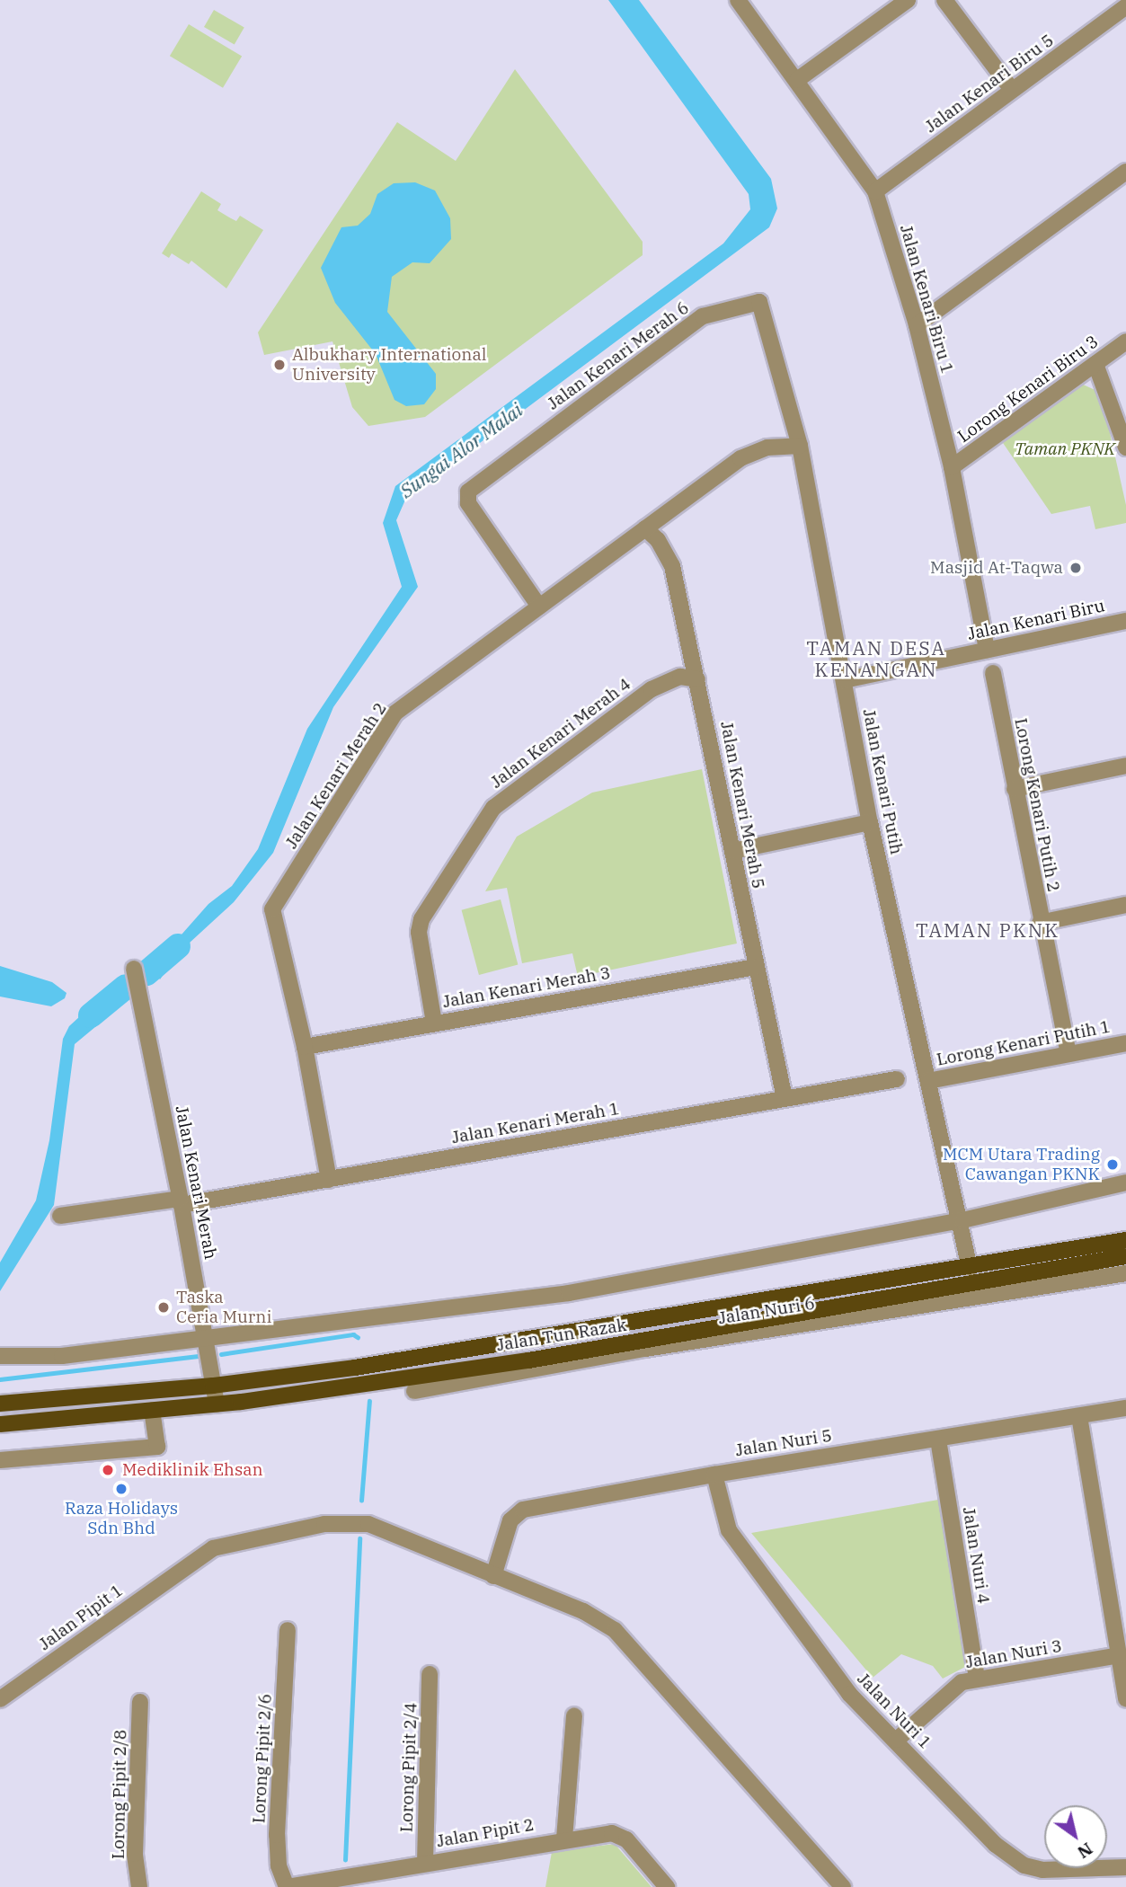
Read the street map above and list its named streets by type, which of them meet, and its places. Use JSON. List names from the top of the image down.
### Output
{
  "streets": {
    "main road": ["Jalan Tun Razak"],
    "street": [
      "Jalan Kenari Biru 5",
      "Jalan Kenari Biru 1",
      "Jalan Kenari Merah 6",
      "Lorong Kenari Biru 3",
      "Jalan Kenari Biru",
      "Jalan Kenari Merah 4",
      "Jalan Kenari Merah 2",
      "Jalan Kenari Putih",
      "Jalan Kenari Merah 5",
      "Lorong Kenari Putih 2",
      "Jalan Kenari Merah 3",
      "Lorong Kenari Putih 1",
      "Jalan Kenari Merah 1",
      "Jalan Kenari Merah",
      "Jalan Nuri 6",
      "Jalan Nuri 5",
      "Jalan Nuri 4",
      "Jalan Pipit 1",
      "Jalan Nuri 3",
      "Jalan Nuri 1",
      "Lorong Pipit 2/6",
      "Lorong Pipit 2/4",
      "Lorong Pipit 2/8",
      "Jalan Pipit 2"
    ]
  },
  "crossings": [
    ["Jalan Kenari Biru 5", "Jalan Kenari Biru 1"],
    ["Jalan Kenari Biru 1", "Lorong Kenari Biru 3"],
    ["Jalan Kenari Biru 1", "Jalan Kenari Biru"],
    ["Jalan Kenari Merah 6", "Jalan Kenari Merah 2"],
    ["Jalan Kenari Merah 6", "Jalan Kenari Putih"],
    ["Jalan Kenari Biru", "Jalan Kenari Putih"],
    ["Jalan Kenari Merah 4", "Jalan Kenari Merah 5"],
    ["Jalan Kenari Merah 4", "Jalan Kenari Merah 3"],
    ["Jalan Kenari Merah 2", "Jalan Kenari Putih"],
    ["Jalan Kenari Merah 2", "Jalan Kenari Merah 5"],
    ["Jalan Kenari Merah 2", "Jalan Kenari Merah 3"],
    ["Jalan Kenari Merah 2", "Jalan Kenari Merah 1"],
    ["Jalan Kenari Putih", "Lorong Kenari Putih 1"],
    ["Jalan Kenari Putih", "Jalan Tun Razak"],
    ["Jalan Kenari Merah 5", "Jalan Kenari Merah 3"],
    ["Jalan Kenari Merah 5", "Jalan Kenari Merah 1"],
    ["Lorong Kenari Putih 2", "Lorong Kenari Putih 1"],
    ["Jalan Kenari Merah 1", "Jalan Kenari Merah"],
    ["Jalan Kenari Merah", "Jalan Tun Razak"],
    ["Jalan Nuri 6", "Jalan Tun Razak"],
    ["Jalan Nuri 5", "Jalan Nuri 4"],
    ["Jalan Nuri 5", "Jalan Pipit 1"],
    ["Jalan Nuri 5", "Jalan Nuri 1"],
    ["Jalan Nuri 4", "Jalan Nuri 3"],
    ["Jalan Nuri 3", "Jalan Nuri 1"],
    ["Lorong Pipit 2/6", "Jalan Pipit 2"],
    ["Lorong Pipit 2/4", "Jalan Pipit 2"]
  ],
  "districts": ["TAMAN DESA KENANGAN", "TAMAN PKNK"],
  "water": ["Sungai Alor Malai"],
  "parks": ["Taman PKNK"],
  "places": [
    "Albukhary International University",
    "Masjid At-Taqwa",
    "MCM Utara Trading Cawangan PKNK",
    "Taska Ceria Murni",
    "Mediklinik Ehsan",
    "Raza Holidays Sdn Bhd"
  ],
  "north": "bottom right"
}
